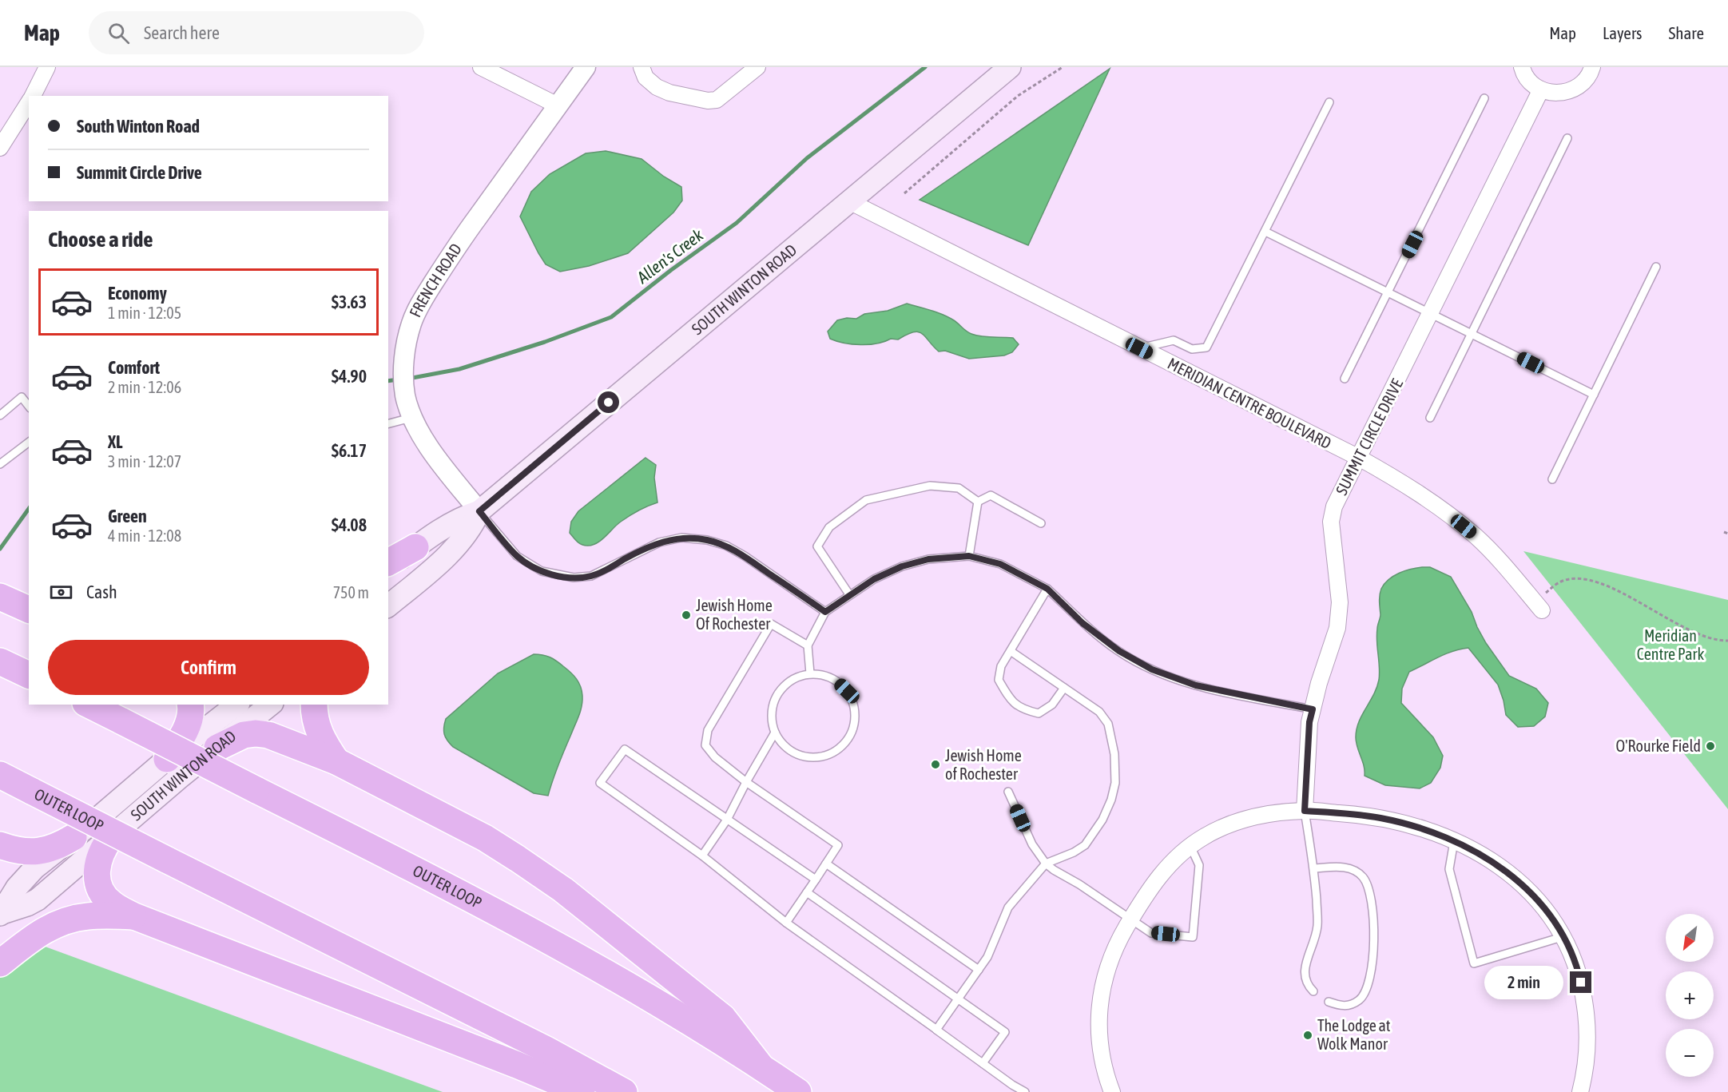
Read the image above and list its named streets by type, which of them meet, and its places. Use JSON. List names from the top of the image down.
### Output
{
  "streets": {
    "highway": ["OUTER LOOP"],
    "main road": ["SOUTH WINTON ROAD"],
    "street": ["FRENCH ROAD", "MERIDIAN CENTRE BOULEVARD", "SUMMIT CIRCLE DRIVE"]
  },
  "crossings": [
    ["FRENCH ROAD", "SOUTH WINTON ROAD"],
    ["SOUTH WINTON ROAD", "MERIDIAN CENTRE BOULEVARD"],
    ["MERIDIAN CENTRE BOULEVARD", "SUMMIT CIRCLE DRIVE"]
  ],
  "water": ["Allen's Creek"],
  "parks": ["Meridian Centre Park"],
  "places": [
    "Jewish Home Of Rochester",
    "O'Rourke Field",
    "Jewish Home of Rochester",
    "The Lodge at Wolk Manor"
  ],
  "north": "bottom left",
  "page": {
    "header": "Map",
    "search": "Search here",
    "nav": ["Map", "Layers", "Share"],
    "banner": ["South Winton Road", "Summit Circle Drive"],
    "heading": "Choose a ride",
    "list": [
      {
        "name": "Economy",
        "note": "1 min · 12:05",
        "value": "$3.63"
      },
      {
        "name": "Comfort",
        "note": "2 min · 12:06",
        "value": "$4.90"
      },
      {
        "name": "XL",
        "note": "3 min · 12:07",
        "value": "$6.17"
      },
      {
        "name": "Green",
        "note": "4 min · 12:08",
        "value": "$4.08"
      }
    ],
    "pay": ["Cash", "750 m"],
    "buttons": "Confirm",
    "map_buttons": ["+", "−"],
    "bubble": "2 min"
  }
}
